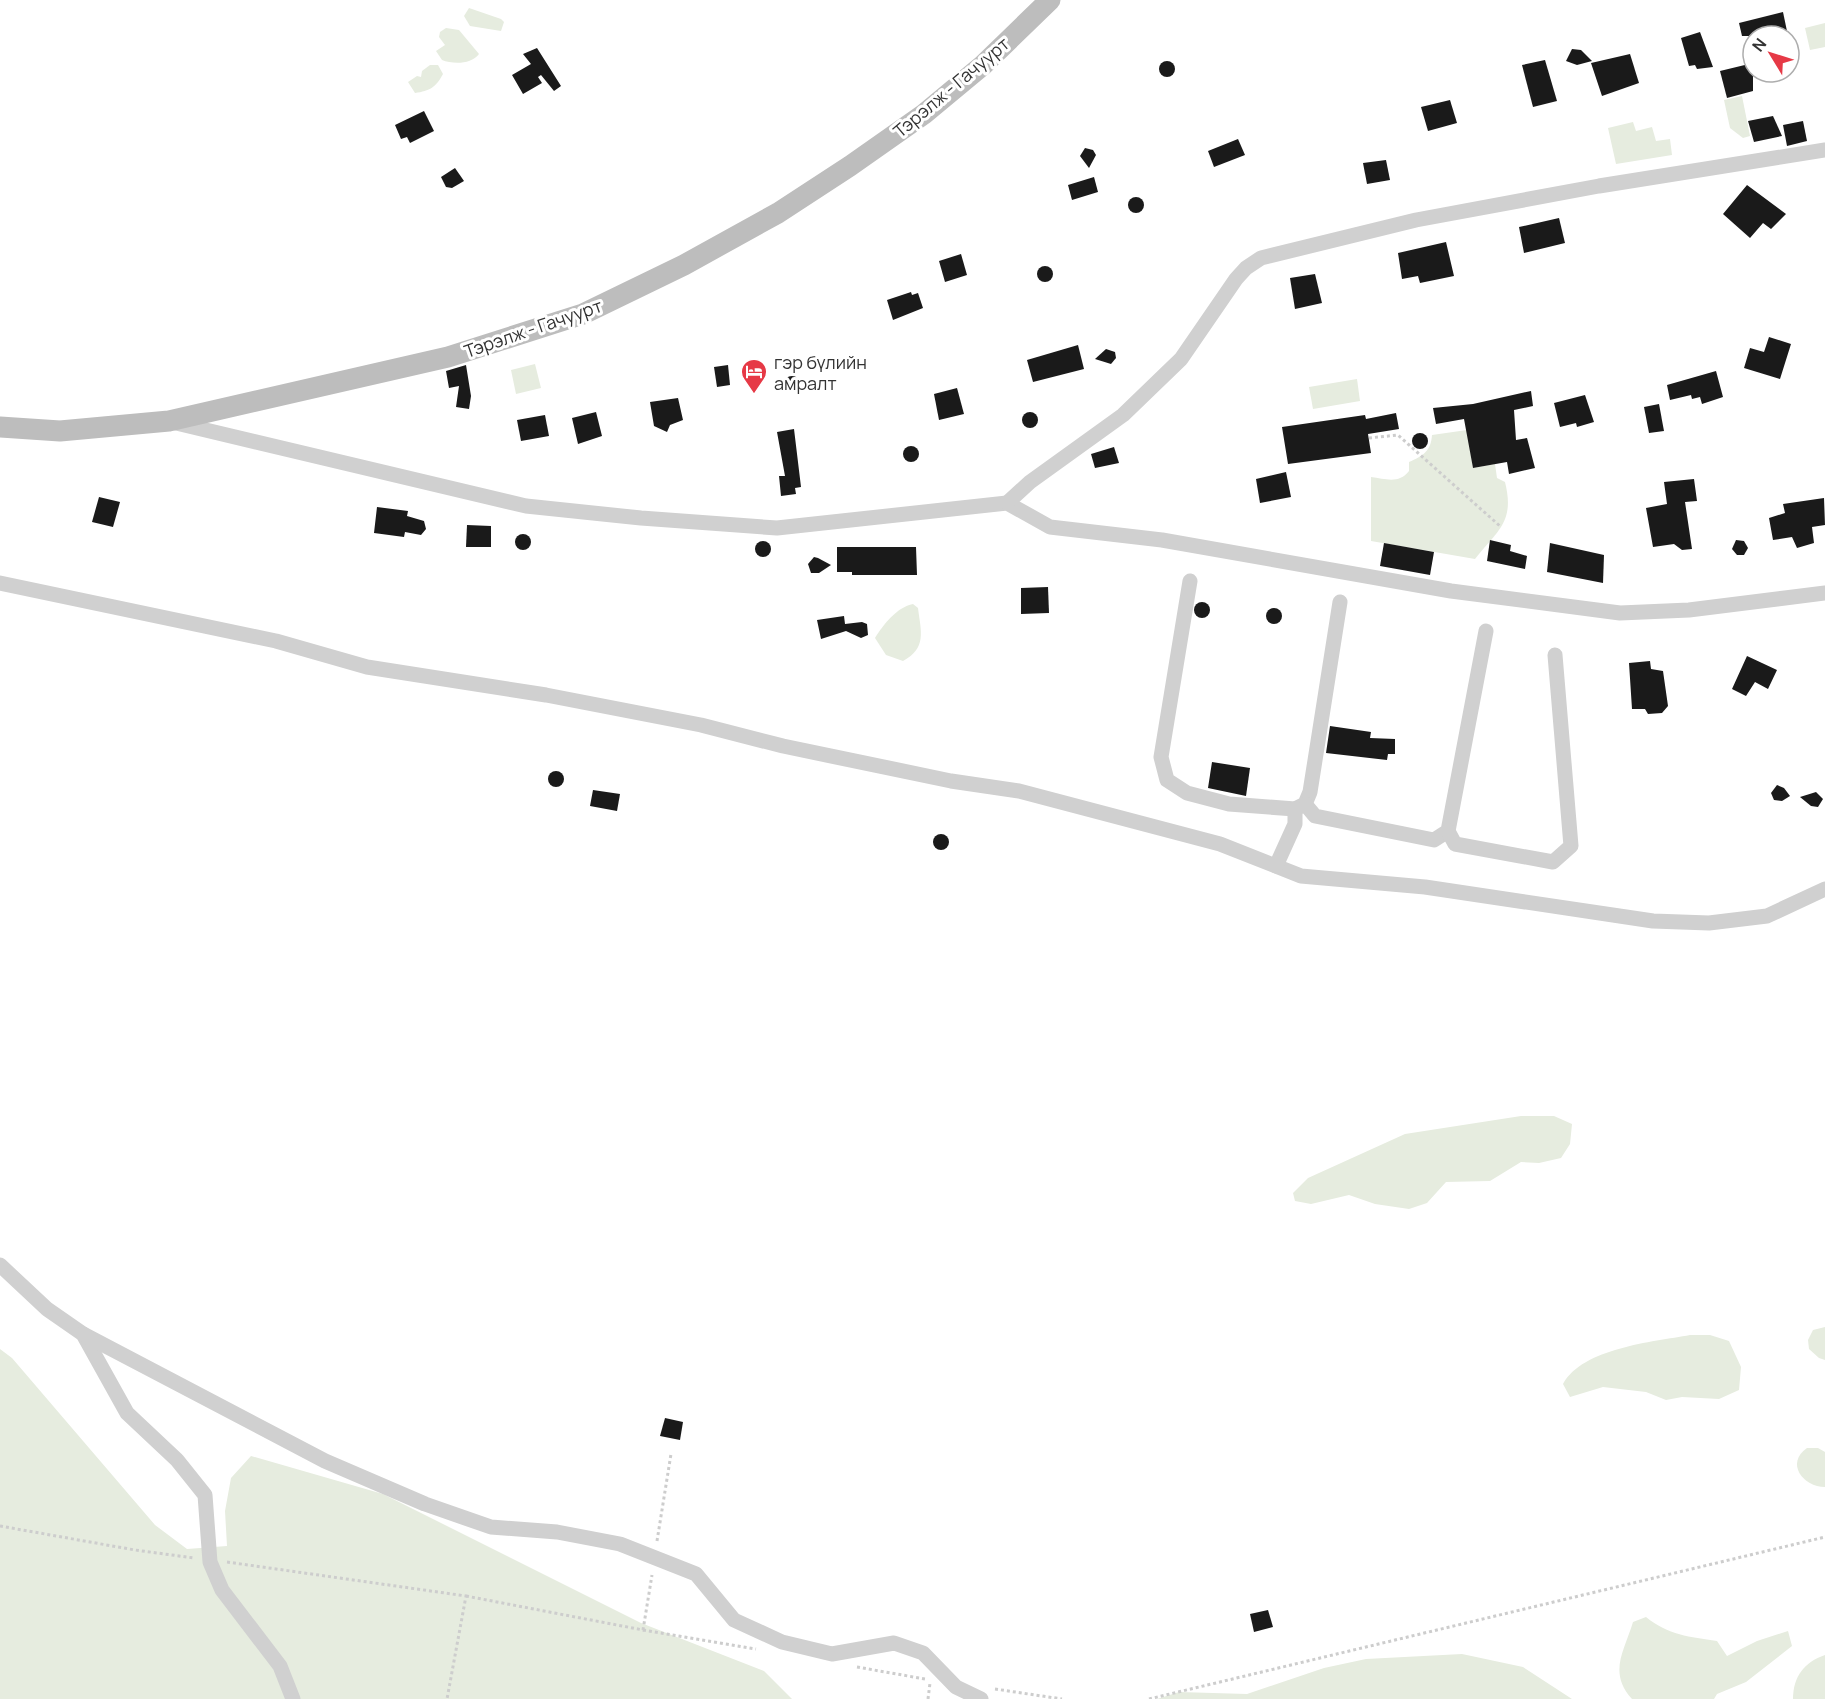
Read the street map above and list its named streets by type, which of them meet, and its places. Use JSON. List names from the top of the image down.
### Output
{
  "streets": {
    "main road": ["Тэрэлж - Гачуурт"]
  },
  "places": {
    "hotel": ["гэр бүлийн амралт"]
  },
  "north": "top left"
}
